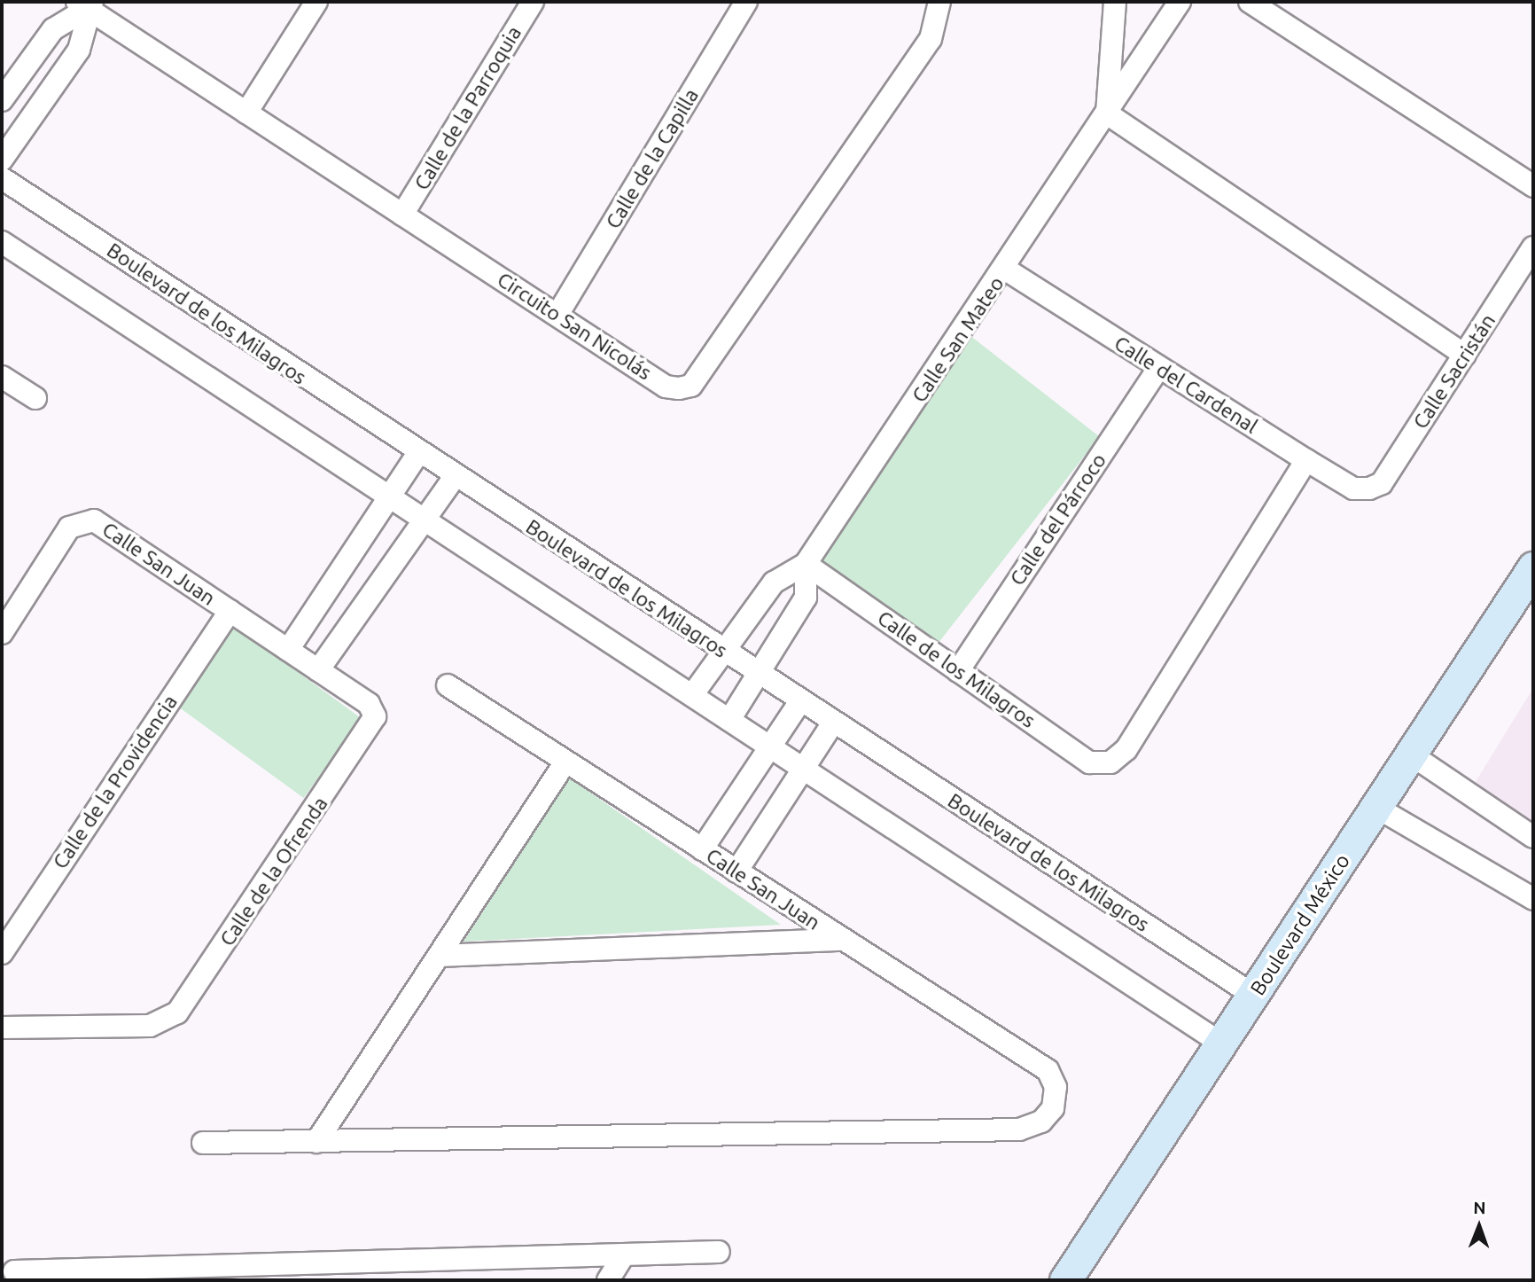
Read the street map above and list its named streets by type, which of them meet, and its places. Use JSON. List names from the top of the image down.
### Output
{
  "streets": {
    "main road": ["Boulevard México"],
    "street": [
      "Calle de la Parroquia",
      "Calle de la Capilla",
      "Boulevard de los Milagros",
      "Circuito San Nicolás",
      "Calle San Mateo",
      "Calle Sacristán",
      "Calle del Cardenal",
      "Calle del Párroco",
      "Calle San Juan",
      "Calle de los Milagros",
      "Calle de la Providencia",
      "Calle de la Ofrenda"
    ]
  },
  "crossings": [
    ["Calle de la Parroquia", "Circuito San Nicolás"],
    ["Calle de la Capilla", "Circuito San Nicolás"],
    ["Boulevard de los Milagros", "Calle San Mateo"],
    ["Boulevard de los Milagros", "Boulevard México"],
    ["Calle San Mateo", "Calle del Cardenal"],
    ["Calle San Mateo", "Calle de los Milagros"],
    ["Calle Sacristán", "Calle del Cardenal"],
    ["Calle del Cardenal", "Calle del Párroco"],
    ["Calle del Cardenal", "Calle de los Milagros"],
    ["Calle del Párroco", "Calle de los Milagros"],
    ["Calle San Juan", "Calle de la Providencia"],
    ["Calle San Juan", "Calle de la Ofrenda"]
  ],
  "north": "top"
}
